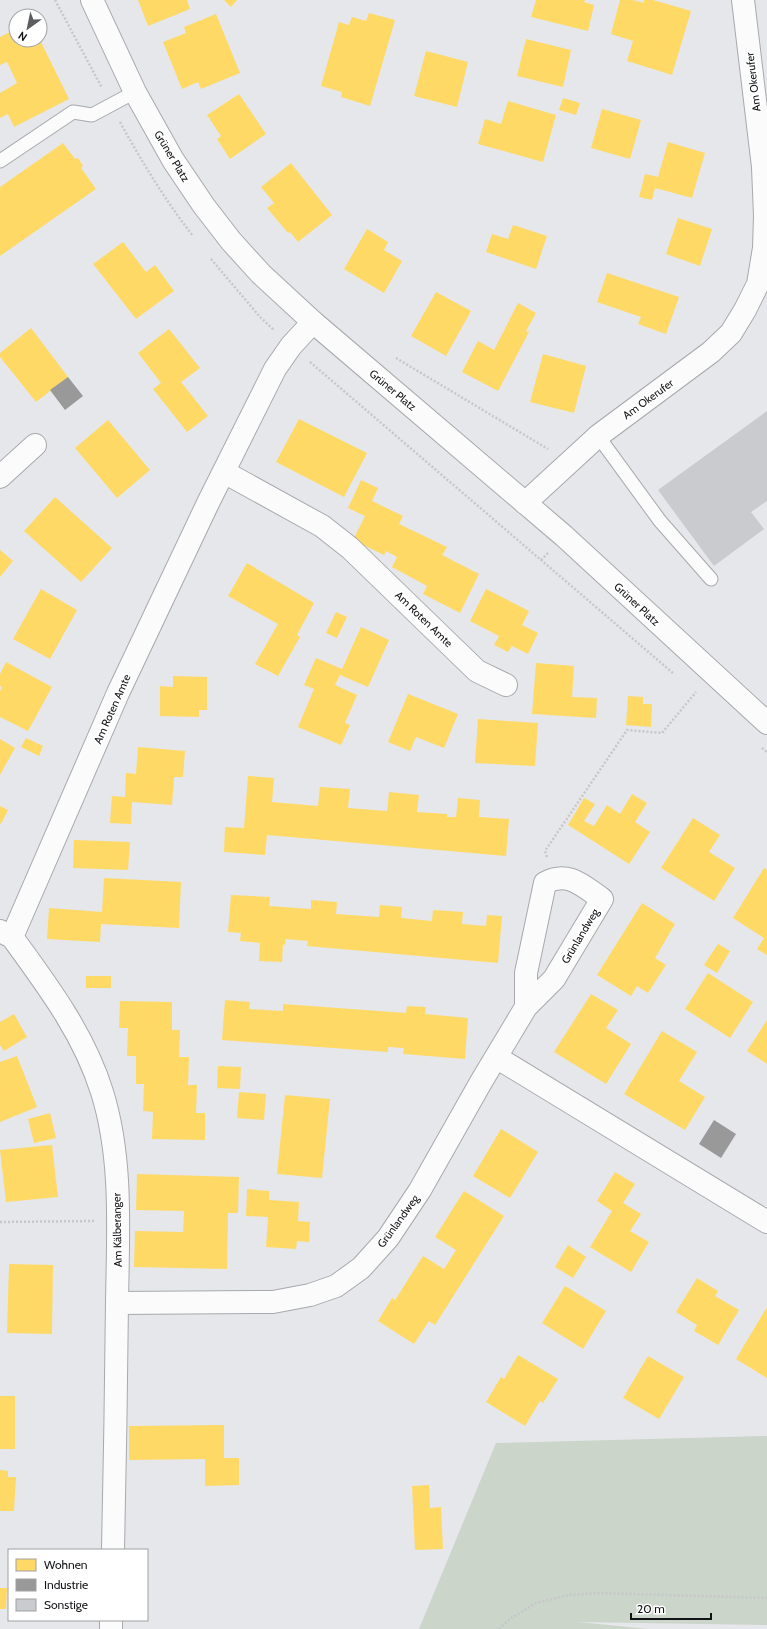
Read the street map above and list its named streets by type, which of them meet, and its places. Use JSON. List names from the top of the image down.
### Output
{
  "streets": {
    "street": [
      "Am Okerufer",
      "Grüner Platz",
      "Am Roten Amte",
      "Grünlandweg",
      "Am Kälberanger"
    ]
  },
  "crossings": [
    ["Am Okerufer", "Grüner Platz"],
    ["Grüner Platz", "Am Roten Amte"],
    ["Am Roten Amte", "Am Kälberanger"],
    ["Grünlandweg", "Am Kälberanger"]
  ],
  "legend": ["Wohnen", "Industrie", "Sonstige"],
  "scale_bar": "20 m",
  "north": "bottom left"
}
